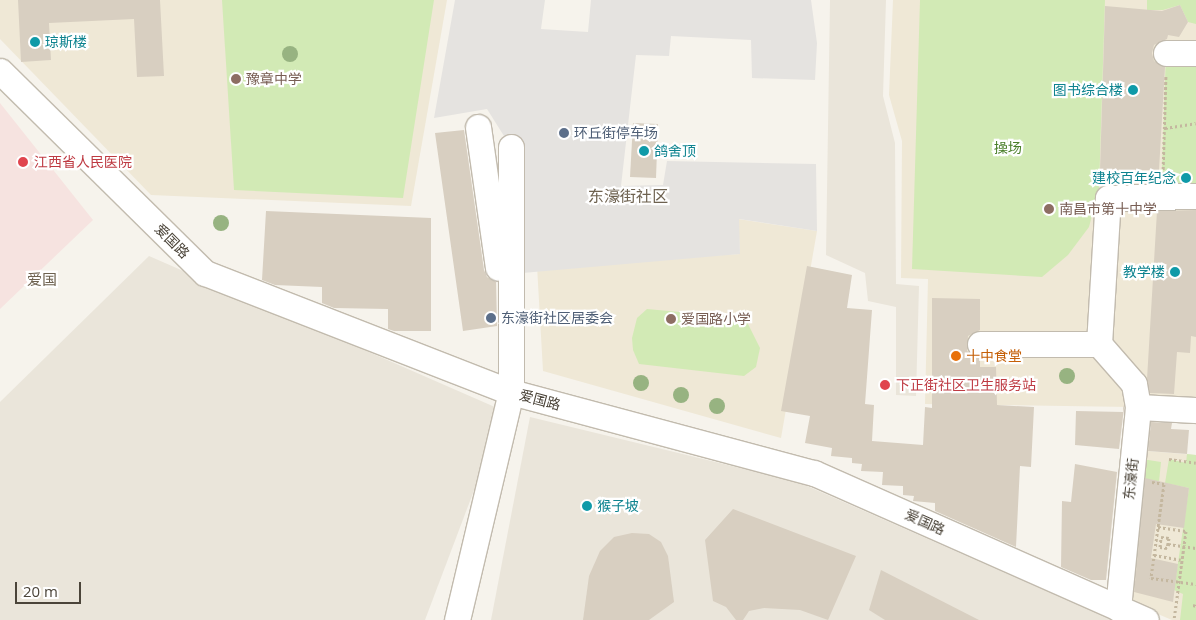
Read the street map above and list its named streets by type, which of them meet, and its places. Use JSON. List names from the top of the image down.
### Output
{
  "streets": {
    "street": ["爱国路", "东濠街"]
  },
  "crossings": [
    ["爱国路", "东濠街"]
  ],
  "districts": ["东濠街社区", "爱国"],
  "parks": ["操场"],
  "places": [
    "琼斯楼",
    "豫章中学",
    "图书综合楼",
    "环丘街停车场",
    "鸽舍顶",
    "江西省人民医院",
    "建校百年纪念",
    "南昌市第十中学",
    "教学楼",
    "东濠街社区居委会",
    "爱国路小学",
    "十中食堂",
    "下正街社区卫生服务站",
    "猴子坡"
  ],
  "scale_bar": "20 m"
}
